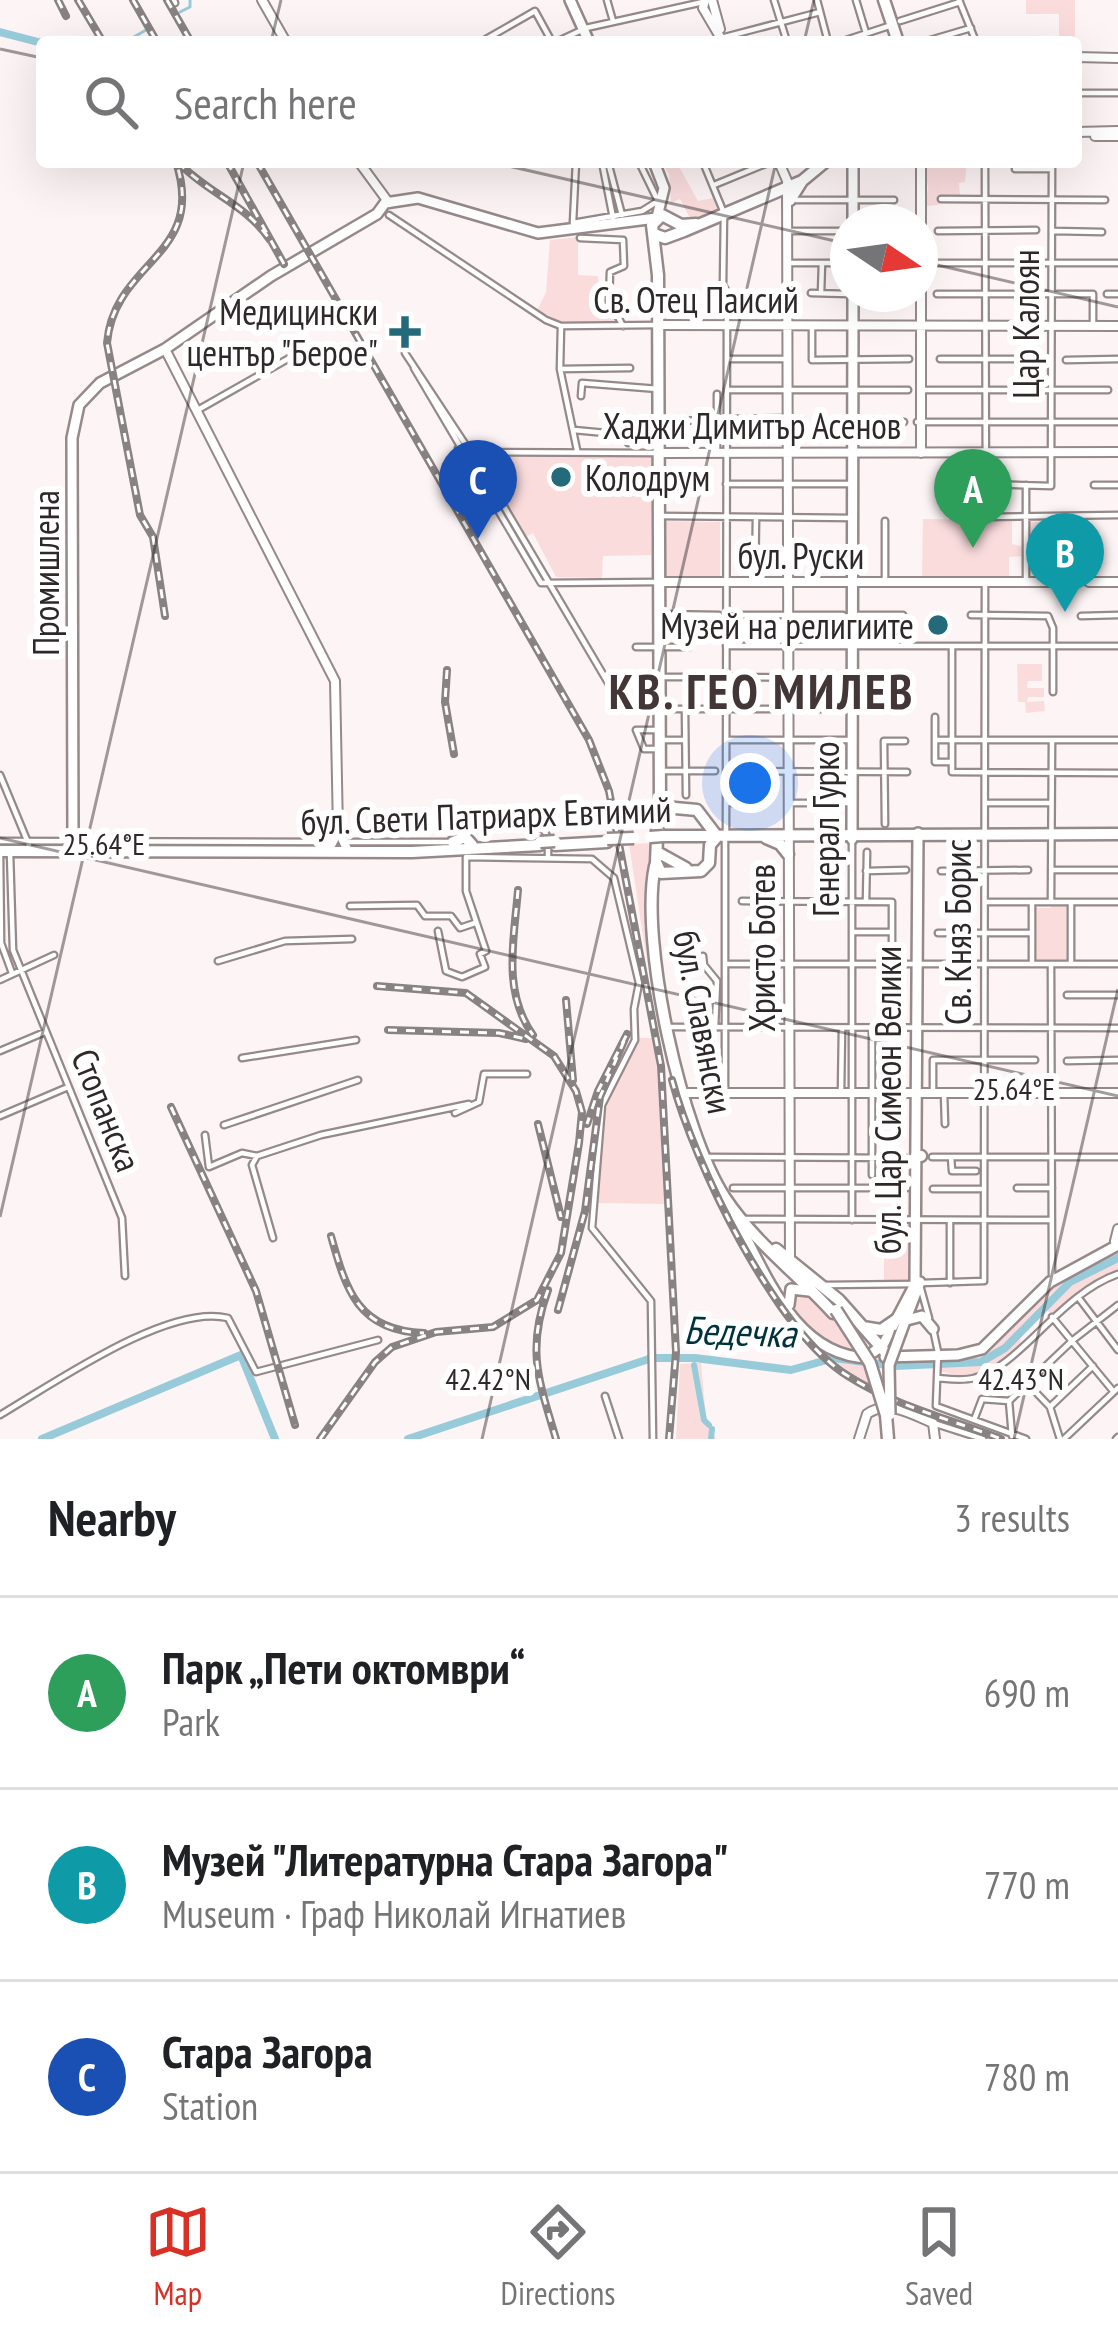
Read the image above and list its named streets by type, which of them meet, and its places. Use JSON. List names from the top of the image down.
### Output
{
  "streets": {
    "main road": [
      "Промишлена",
      "бул. Свети Патриарх Евтимий",
      "Генерал Гурко",
      "бул. Славянски",
      "бул. Цар Симеон Велики"
    ],
    "street": [
      "Св. Отец Паисий",
      "Цар Калоян",
      "Хаджи Димитър Асенов",
      "бул. Руски",
      "Св. Княз Борис",
      "Христо Ботев",
      "Стопанска"
    ]
  },
  "crossings": [
    ["Св. Отец Паисий", "Цар Калоян"],
    ["Св. Отец Паисий", "Генерал Гурко"],
    ["Св. Отец Паисий", "Христо Ботев"],
    ["Цар Калоян", "Хаджи Димитър Асенов"],
    ["Хаджи Димитър Асенов", "Генерал Гурко"],
    ["Хаджи Димитър Асенов", "Христо Ботев"],
    ["бул. Руски", "Генерал Гурко"],
    ["бул. Руски", "Св. Княз Борис"],
    ["бул. Руски", "Христо Ботев"],
    ["Промишлена", "бул. Свети Патриарх Евтимий"],
    ["бул. Свети Патриарх Евтимий", "Генерал Гурко"],
    ["бул. Свети Патриарх Евтимий", "Св. Княз Борис"],
    ["бул. Свети Патриарх Евтимий", "Христо Ботев"],
    ["бул. Свети Патриарх Евтимий", "бул. Славянски"],
    ["бул. Свети Патриарх Евтимий", "бул. Цар Симеон Велики"],
    ["бул. Славянски", "бул. Цар Симеон Велики"]
  ],
  "districts": ["КВ. ГЕО МИЛЕВ"],
  "water": ["Бедечка"],
  "places": {
    "health": ["Медицински център \"Берое\""],
    "other": ["Колодрум", "Музей на религиите"]
  },
  "north": "right",
  "page": {
    "search": "Search here",
    "pins": ["C", "A", "B"],
    "heading": ["Nearby", "3 results"],
    "list": [
      {
        "mark": "A",
        "name": "Парк „Пети октомври“",
        "note": "Park",
        "value": "690 m"
      },
      {
        "mark": "B",
        "name": "Музей \"Литературна Стара Загора\"",
        "note": "Museum · Граф Николай Игнатиев",
        "value": "770 m"
      },
      {
        "mark": "C",
        "name": "Стара Загора",
        "note": "Station",
        "value": "780 m"
      }
    ],
    "nav": ["Map", "Directions", "Saved"]
  },
  "coordinates": ["25.64°E", "42.42°N", "42.43°N"]
}
